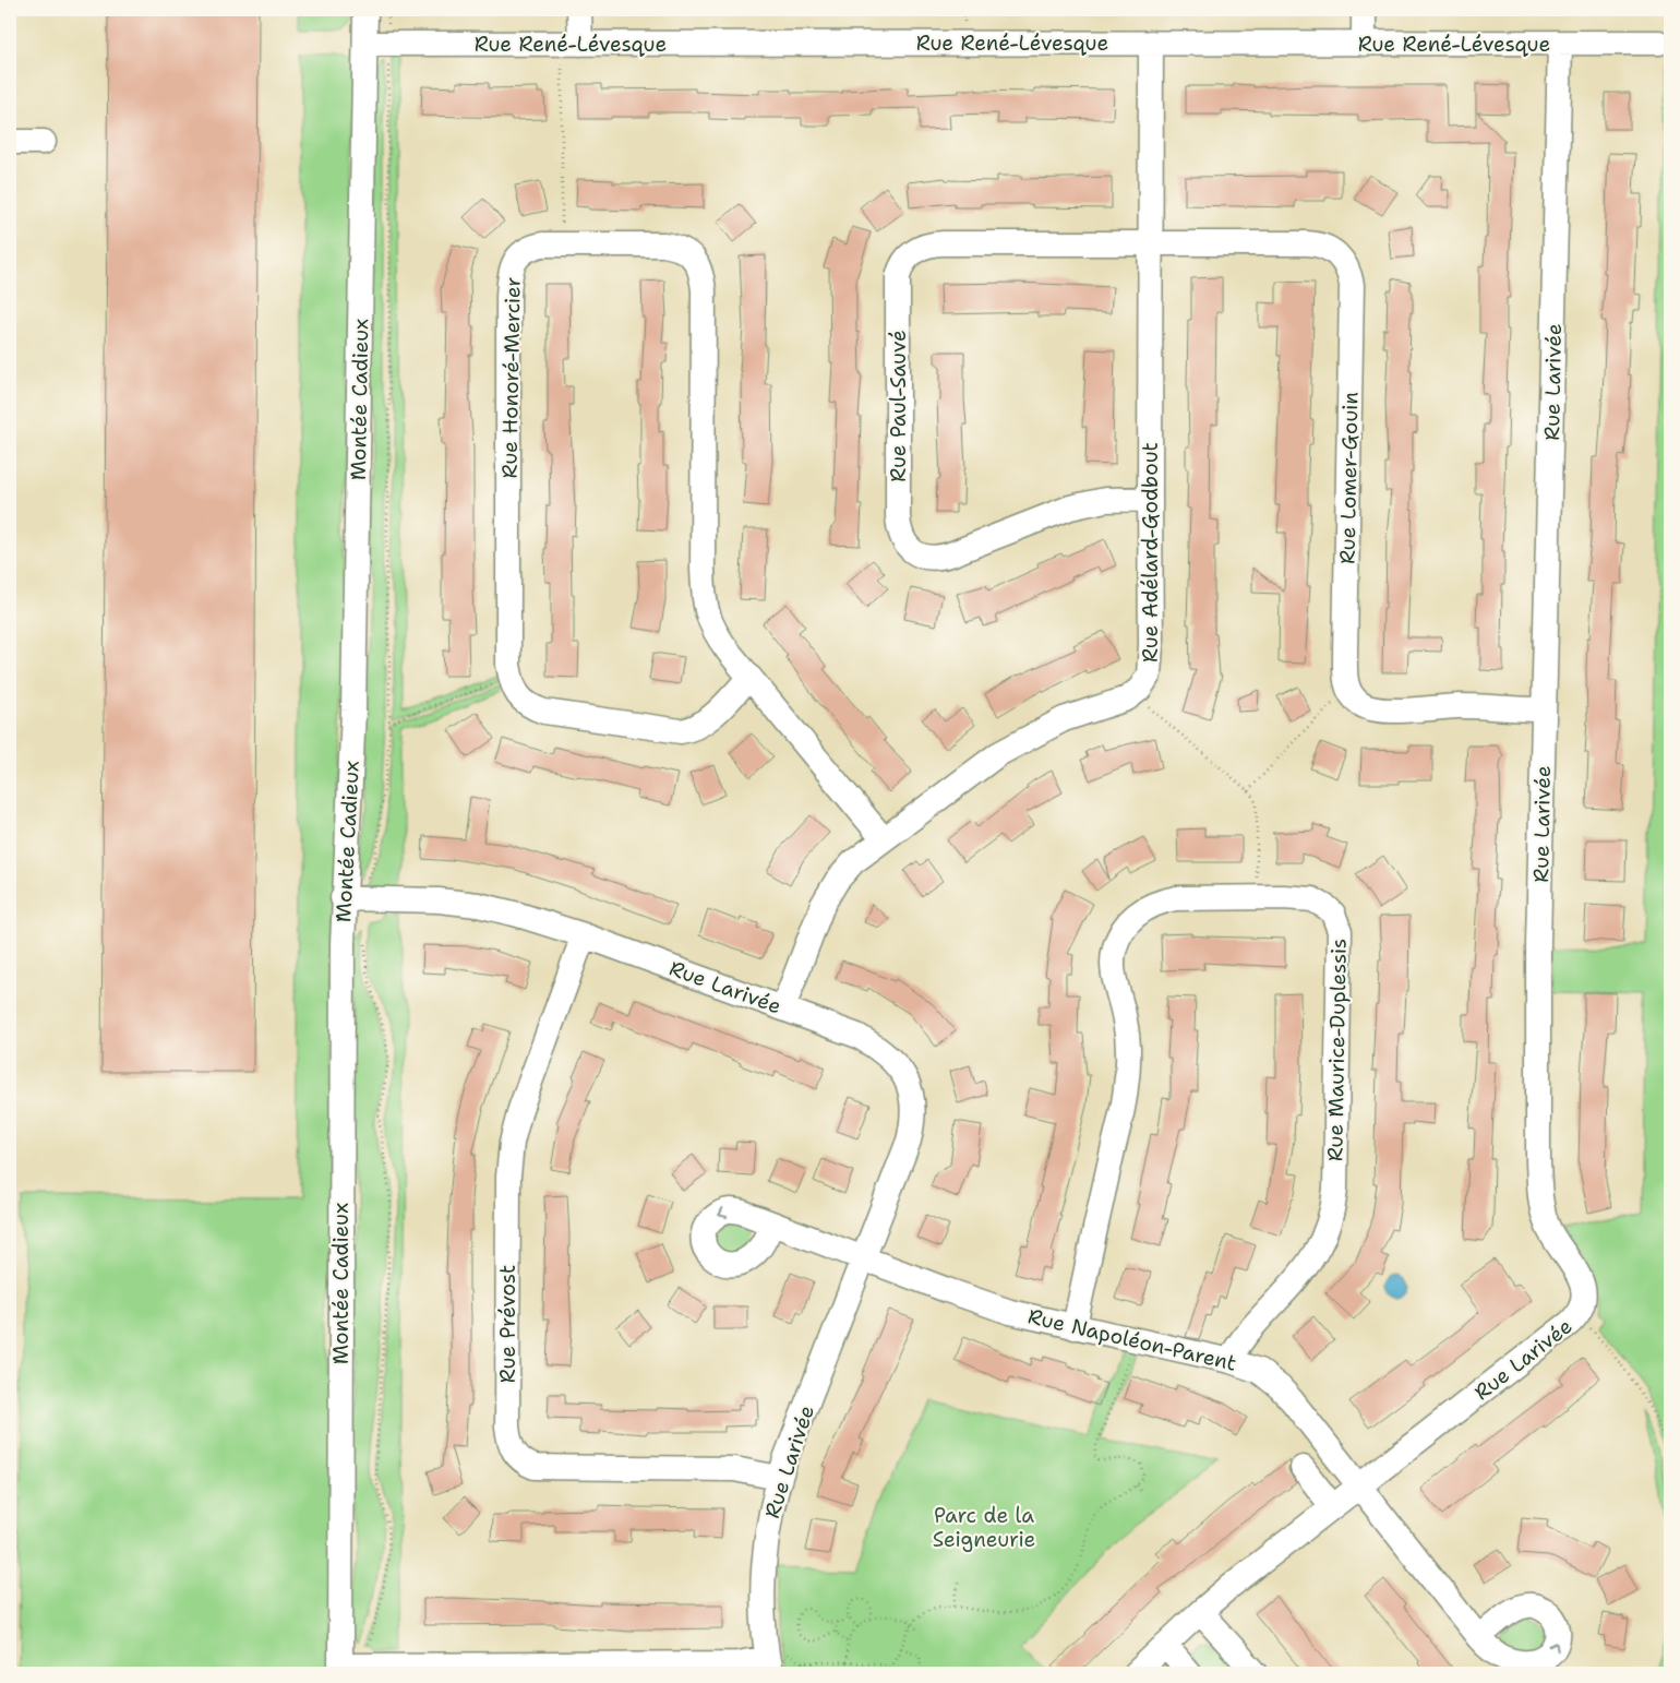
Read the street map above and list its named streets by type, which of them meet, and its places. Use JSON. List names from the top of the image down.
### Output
{
  "streets": {
    "street": [
      "Rue René-Lévesque",
      "Rue Honoré-Mercier",
      "Rue Larivée",
      "Montée Cadieux",
      "Rue Paul-Sauvé",
      "Rue Lomer-Gouin",
      "Rue Adélard-Godbout",
      "Rue Maurice-Duplessis",
      "Rue Prévost",
      "Rue Napoléon-Parent"
    ]
  },
  "crossings": [
    ["Rue René-Lévesque", "Rue Larivée"],
    ["Rue René-Lévesque", "Montée Cadieux"],
    ["Rue René-Lévesque", "Rue Adélard-Godbout"],
    ["Rue Honoré-Mercier", "Rue Adélard-Godbout"],
    ["Rue Larivée", "Montée Cadieux"],
    ["Rue Larivée", "Rue Lomer-Gouin"],
    ["Rue Larivée", "Rue Adélard-Godbout"],
    ["Rue Larivée", "Rue Prévost"],
    ["Rue Larivée", "Rue Napoléon-Parent"],
    ["Rue Paul-Sauvé", "Rue Lomer-Gouin"],
    ["Rue Paul-Sauvé", "Rue Adélard-Godbout"],
    ["Rue Lomer-Gouin", "Rue Adélard-Godbout"],
    ["Rue Maurice-Duplessis", "Rue Napoléon-Parent"]
  ],
  "parks": ["Parc de la Seigneurie"]
}
